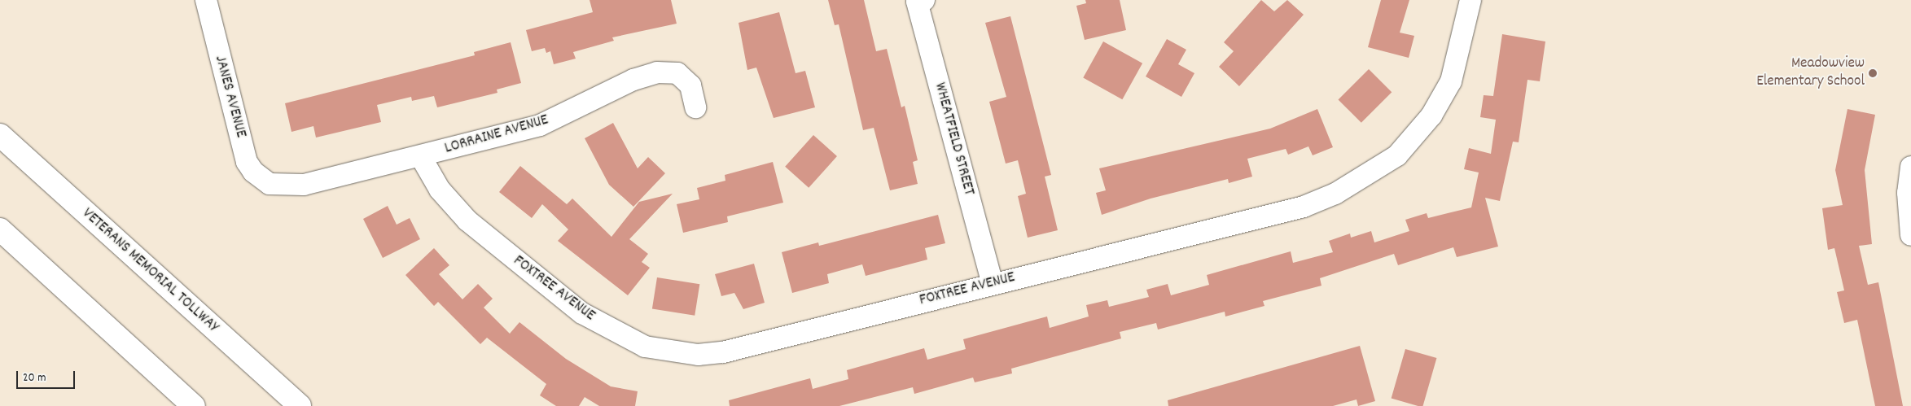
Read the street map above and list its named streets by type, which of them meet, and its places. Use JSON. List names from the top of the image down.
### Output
{
  "streets": {
    "highway": ["VETERANS MEMORIAL TOLLWAY"],
    "street": [
      "JANES AVENUE",
      "LORRAINE AVENUE",
      "WHEATFIELD STREET",
      "FOXTREE AVENUE"
    ]
  },
  "crossings": [
    ["JANES AVENUE", "LORRAINE AVENUE"],
    ["LORRAINE AVENUE", "FOXTREE AVENUE"],
    ["WHEATFIELD STREET", "FOXTREE AVENUE"]
  ],
  "places": ["Meadowview Elementary School"],
  "scale_bar": "20 m"
}
